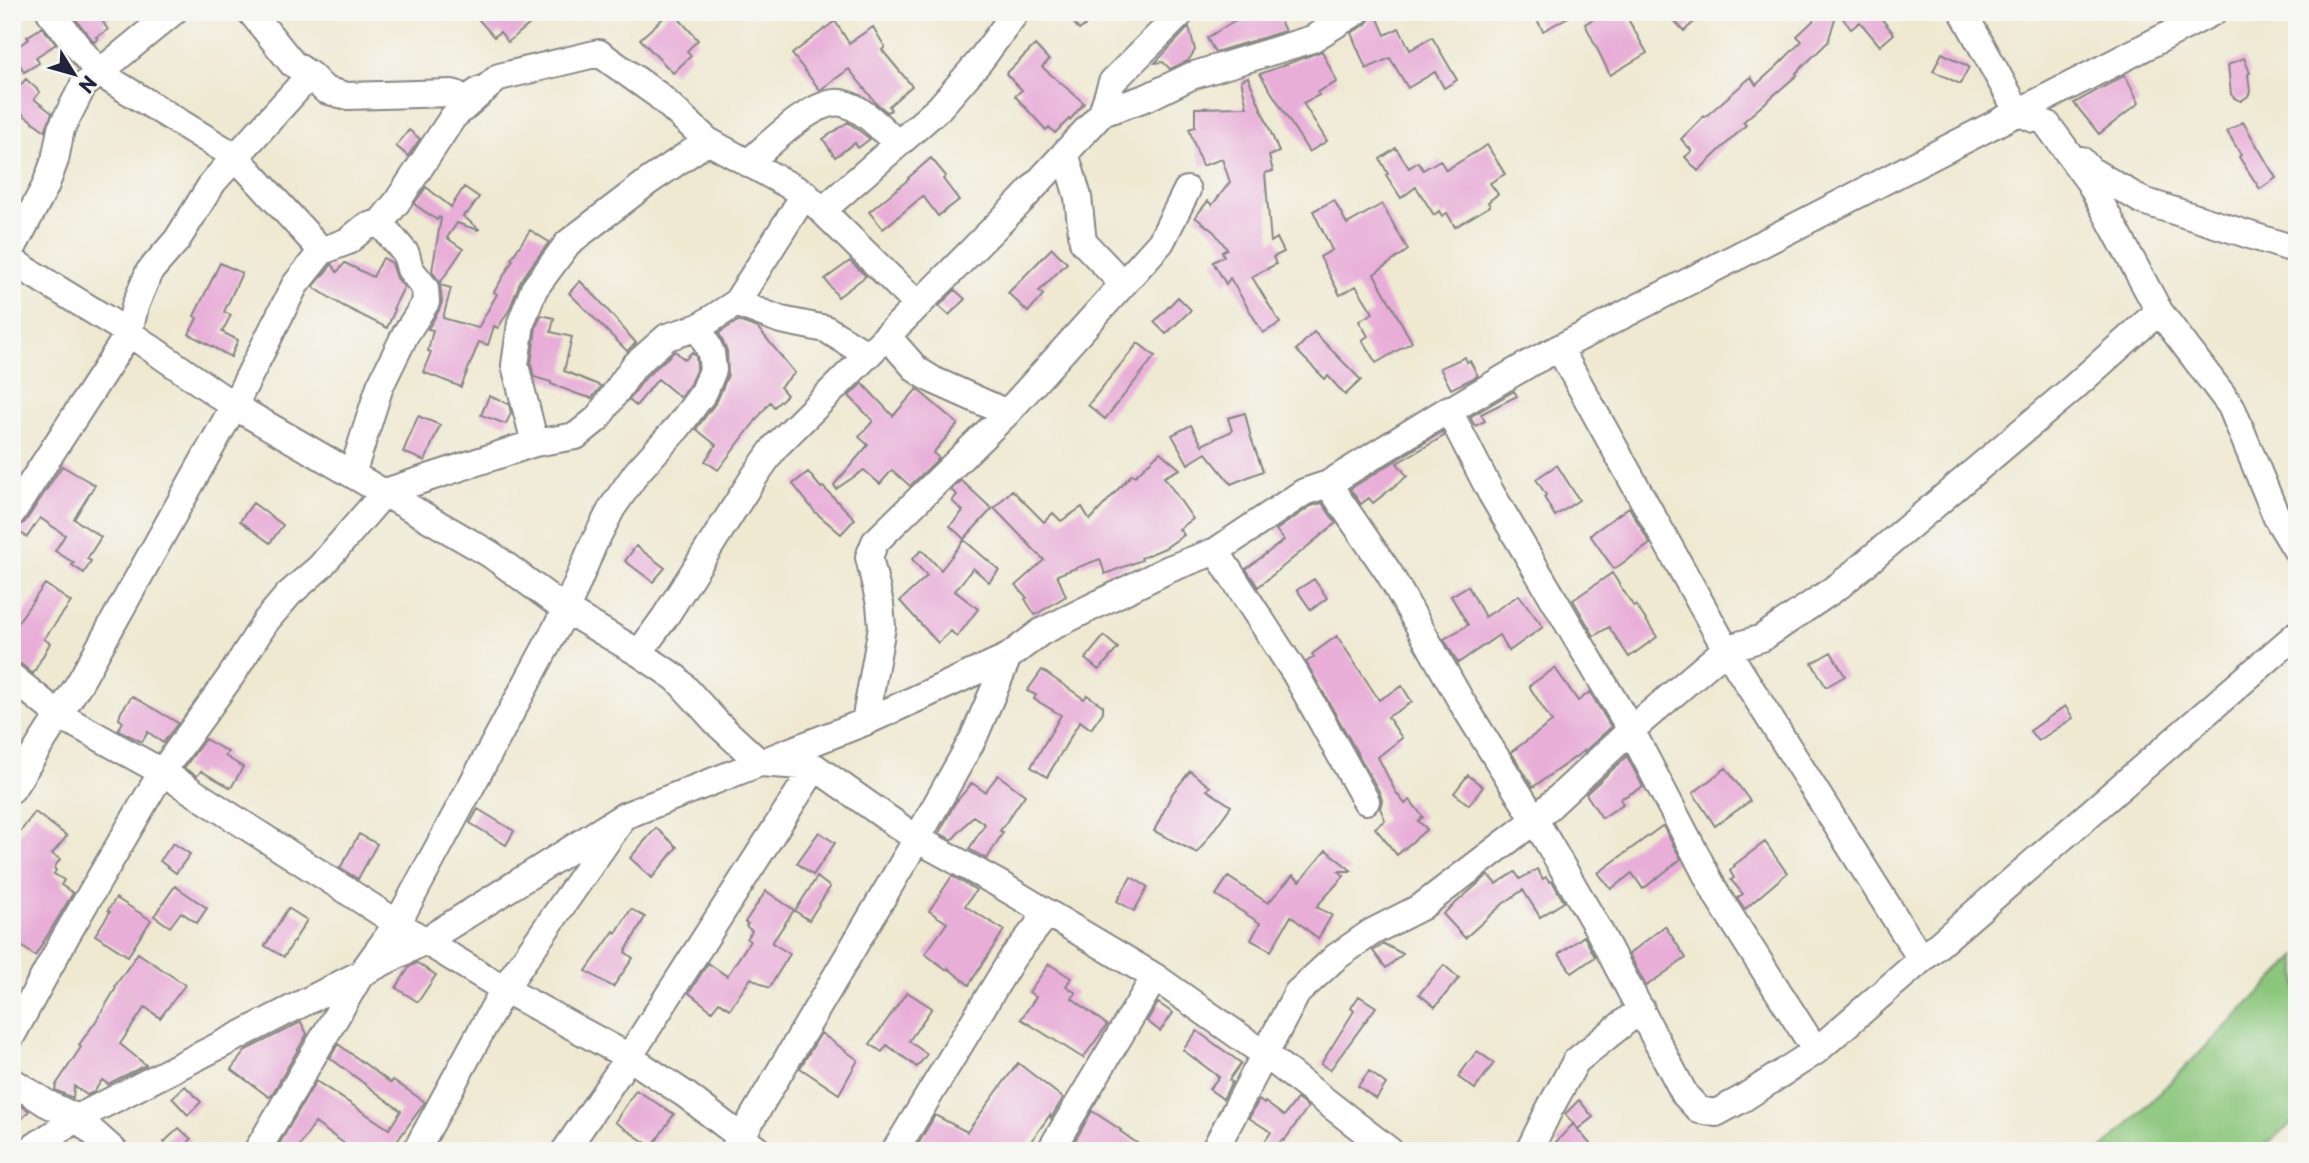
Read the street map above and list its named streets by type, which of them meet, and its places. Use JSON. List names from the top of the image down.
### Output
{
  "north": "bottom right"
}
